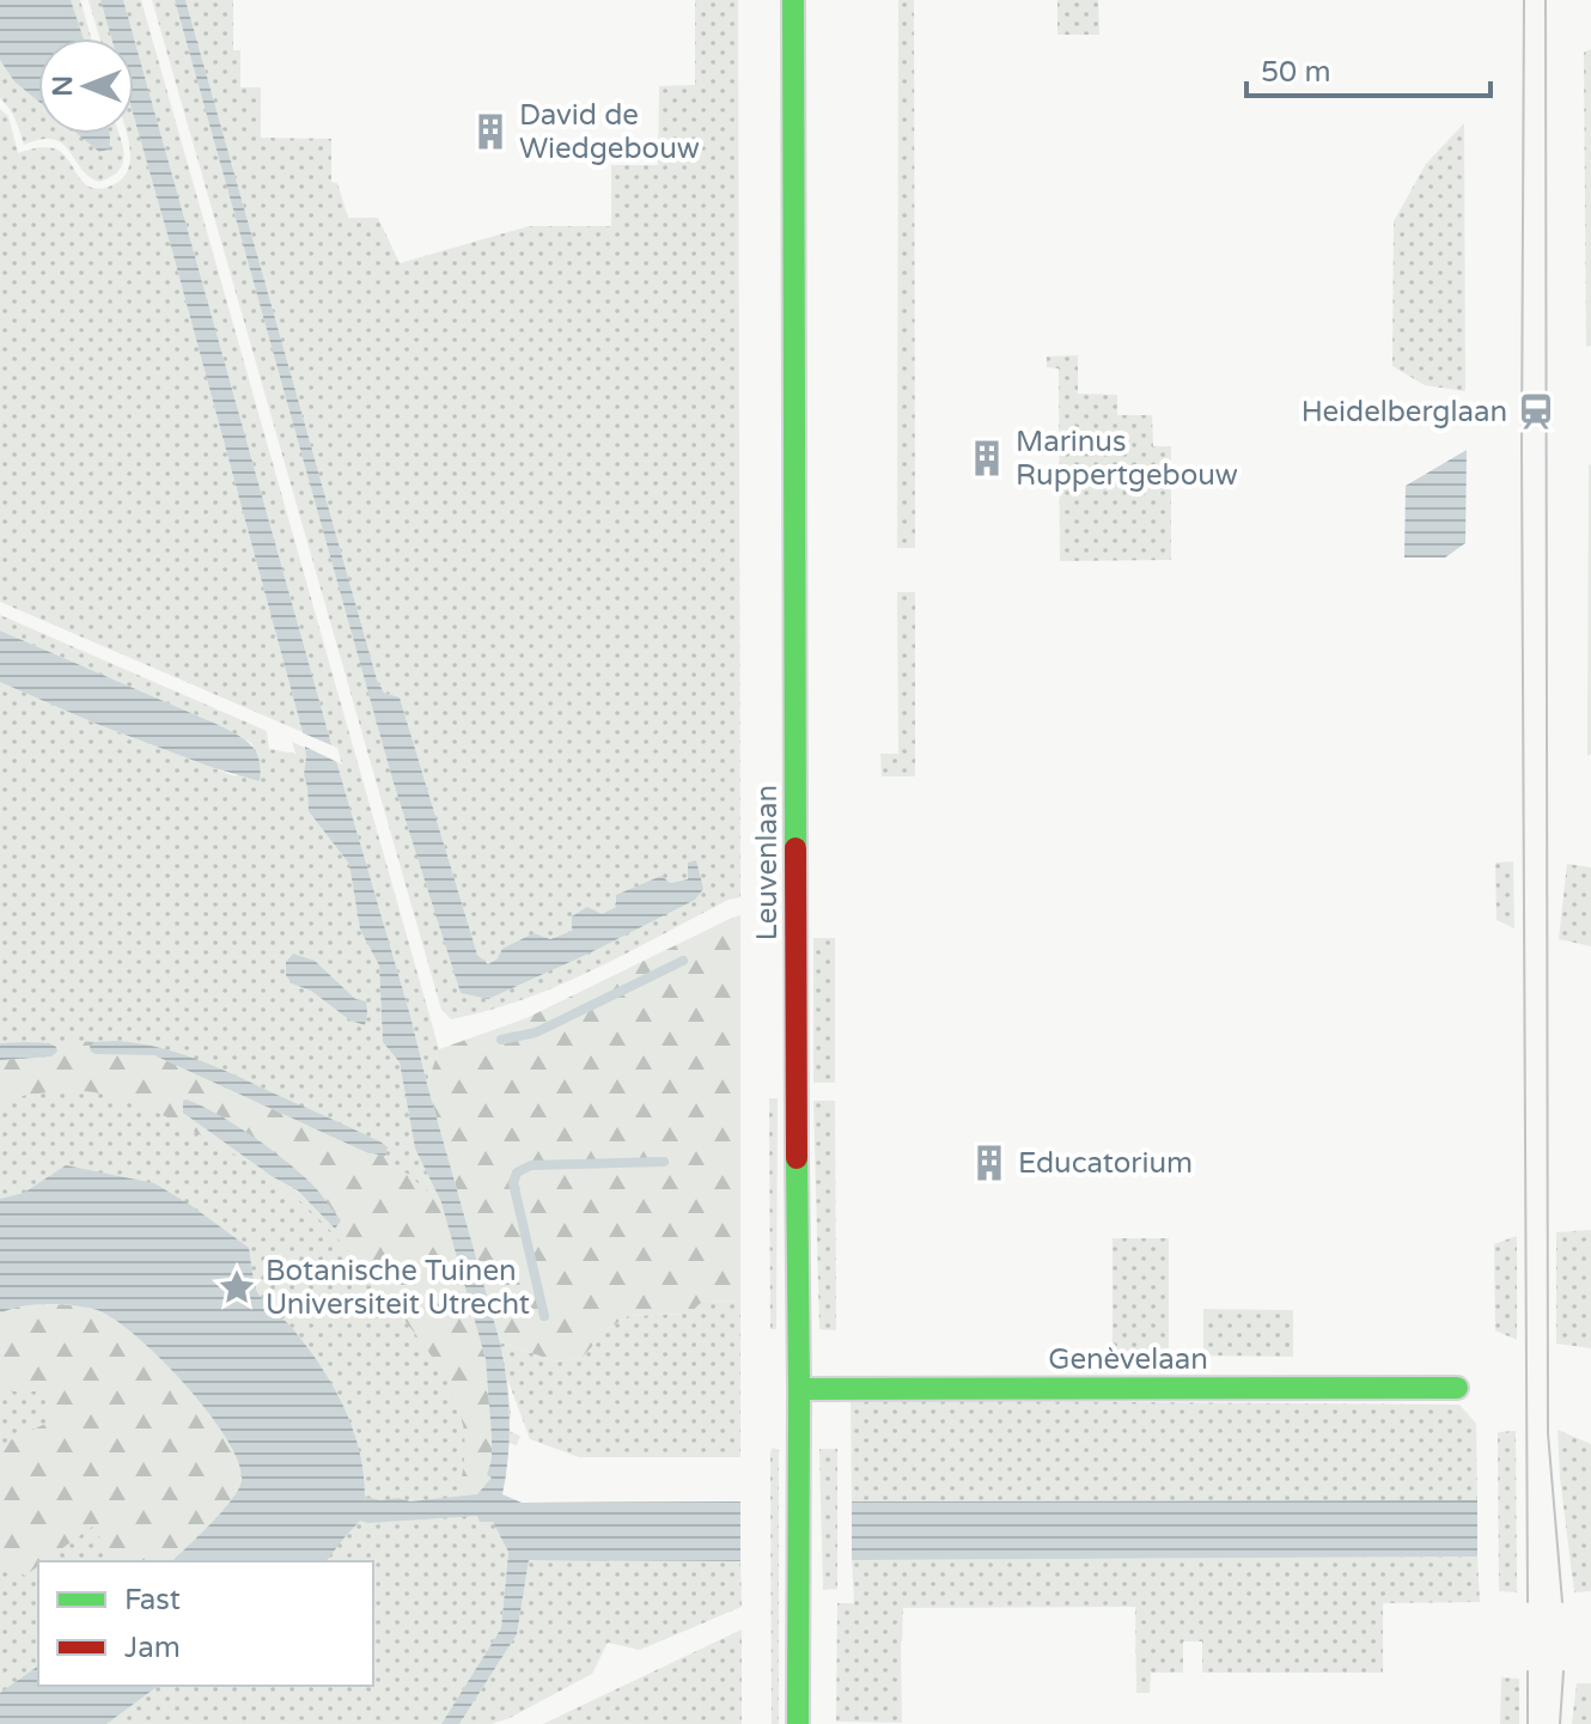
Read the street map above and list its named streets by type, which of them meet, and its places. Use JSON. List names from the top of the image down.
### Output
{
  "streets": {
    "main road": ["Leuvenlaan", "Genèvelaan"]
  },
  "crossings": [
    ["Leuvenlaan", "Genèvelaan"]
  ],
  "places": {
    "building": ["David de Wiedgebouw", "Marinus Ruppertgebouw", "Educatorium"],
    "station": ["Heidelberglaan"],
    "place": ["Botanische Tuinen Universiteit Utrecht"]
  },
  "legend": ["Fast", "Jam"],
  "scale_bar": "50 m",
  "north": "left"
}
